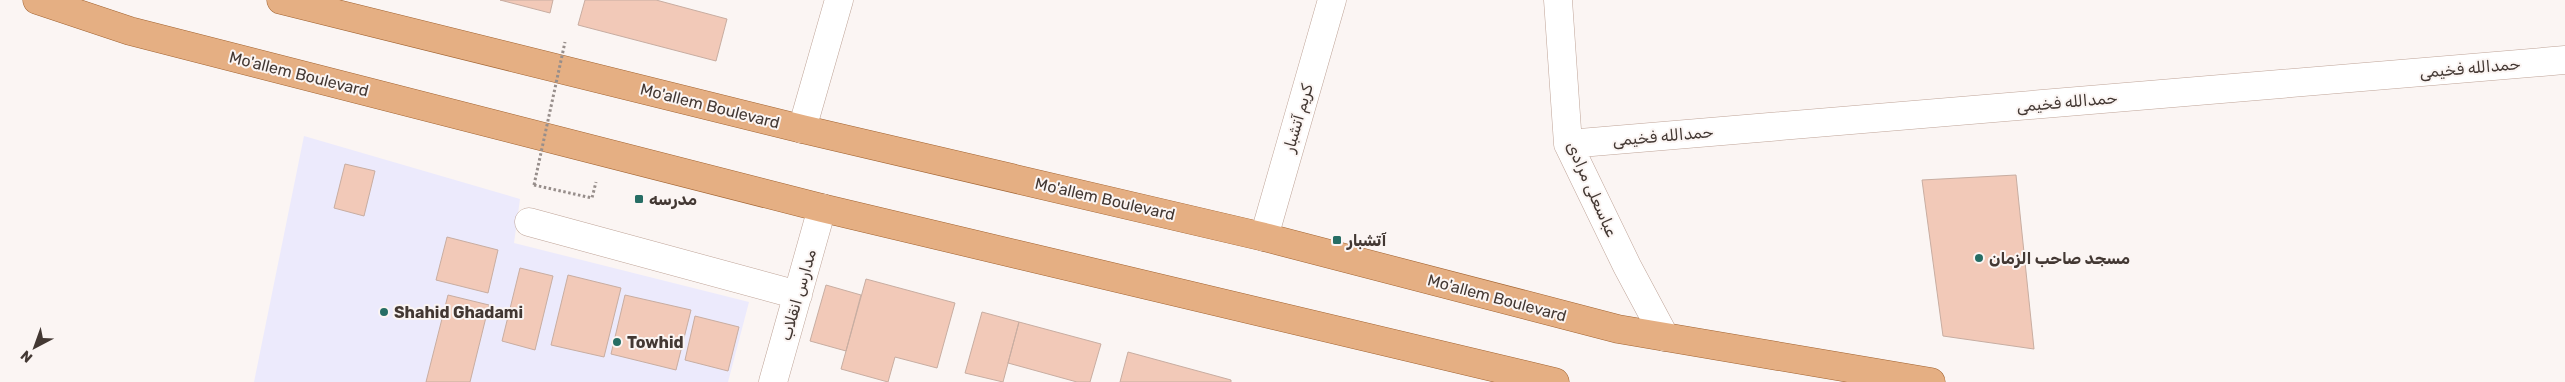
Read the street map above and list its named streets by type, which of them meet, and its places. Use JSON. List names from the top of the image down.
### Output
{
  "streets": {
    "main road": ["Mo'allem Boulevard"],
    "street": [
      "حمدالله فخیمی",
      "کریم آتشبار",
      "عباسعلی مرادی",
      "مدارس انقلاب"
    ]
  },
  "crossings": [
    ["حمدالله فخیمی", "عباسعلی مرادی"],
    ["Mo'allem Boulevard", "کریم آتشبار"],
    ["Mo'allem Boulevard", "عباسعلی مرادی"],
    ["Mo'allem Boulevard", "مدارس انقلاب"]
  ],
  "places": {
    "transit": ["مدرسه", "آتشبار"],
    "other": ["مسجد صاحب الزمان", "Shahid Ghadami", "Towhid"]
  },
  "north": "bottom left"
}
